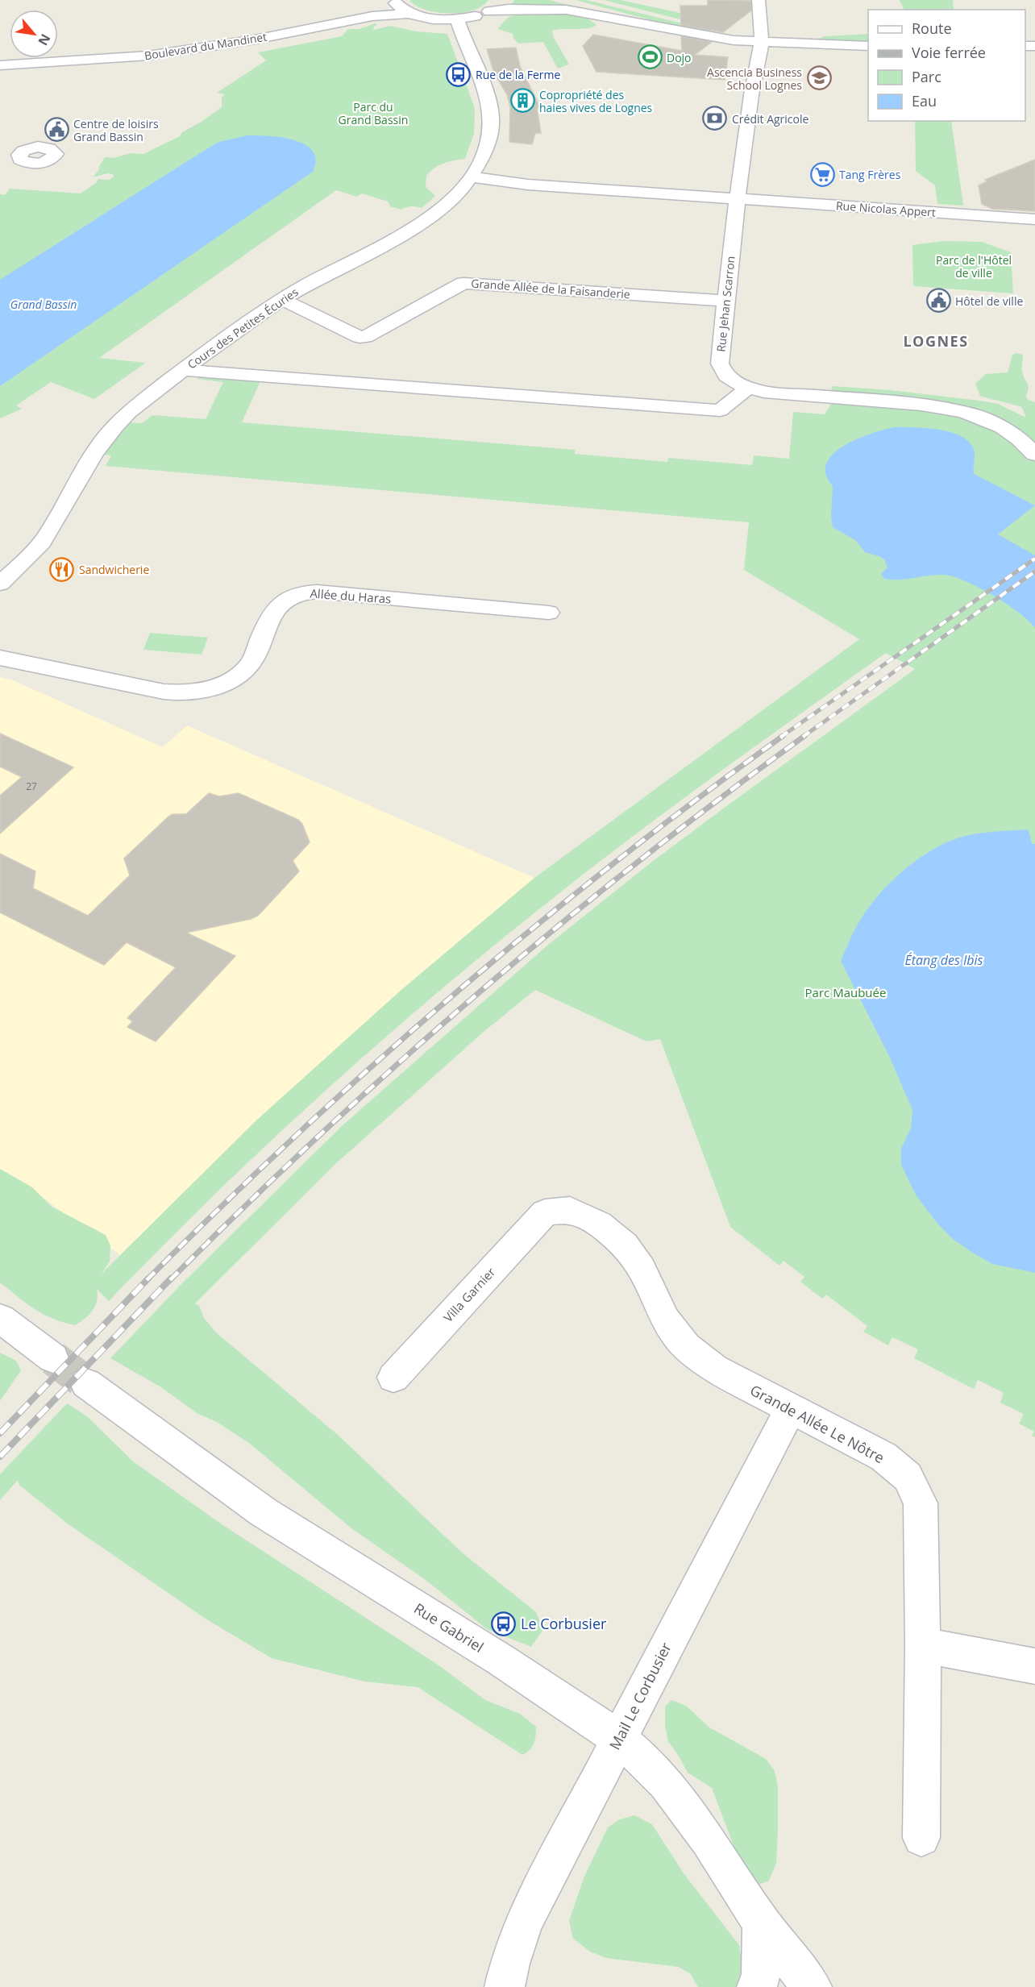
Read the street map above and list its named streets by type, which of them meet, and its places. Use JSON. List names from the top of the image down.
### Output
{
  "streets": {
    "street": [
      "Boulevard du Mandinet",
      "Rue Nicolas Appert",
      "Grande Allée de la Faisanderie",
      "Rue Jehan Scarron",
      "Cours des Petites Écuries",
      "Allée du Haras",
      "Villa Garnier",
      "Grande Allée Le Nôtre",
      "Rue Gabriel",
      "Mail Le Corbusier"
    ]
  },
  "crossings": [
    ["Rue Nicolas Appert", "Rue Jehan Scarron"],
    ["Grande Allée de la Faisanderie", "Rue Jehan Scarron"],
    ["Grande Allée de la Faisanderie", "Cours des Petites Écuries"],
    ["Villa Garnier", "Grande Allée Le Nôtre"],
    ["Grande Allée Le Nôtre", "Mail Le Corbusier"],
    ["Rue Gabriel", "Mail Le Corbusier"]
  ],
  "districts": ["LOGNES"],
  "water": ["Grand Bassin", "Étang des Ibis"],
  "parks": ["Parc du Grand Bassin", "Parc de l'Hôtel de ville", "Parc Maubuée"],
  "places": {
    "sports": ["Dojo"],
    "bus stop": ["Rue de la Ferme", "Le Corbusier"],
    "school or university": ["Ascencia Business School Lognes"],
    "building": ["Copropriété des haies vives de Lognes"],
    "bank": ["Crédit Agricole"],
    "public building": ["Centre de loisirs Grand Bassin", "Hôtel de ville"],
    "supermarket": ["Tang Frères"],
    "restaurant": ["Sandwicherie"]
  },
  "house_numbers": ["27"],
  "legend": [
    "Route",
    "Voie ferrée",
    "Parc",
    "Eau"
  ],
  "north": "bottom right"
}
